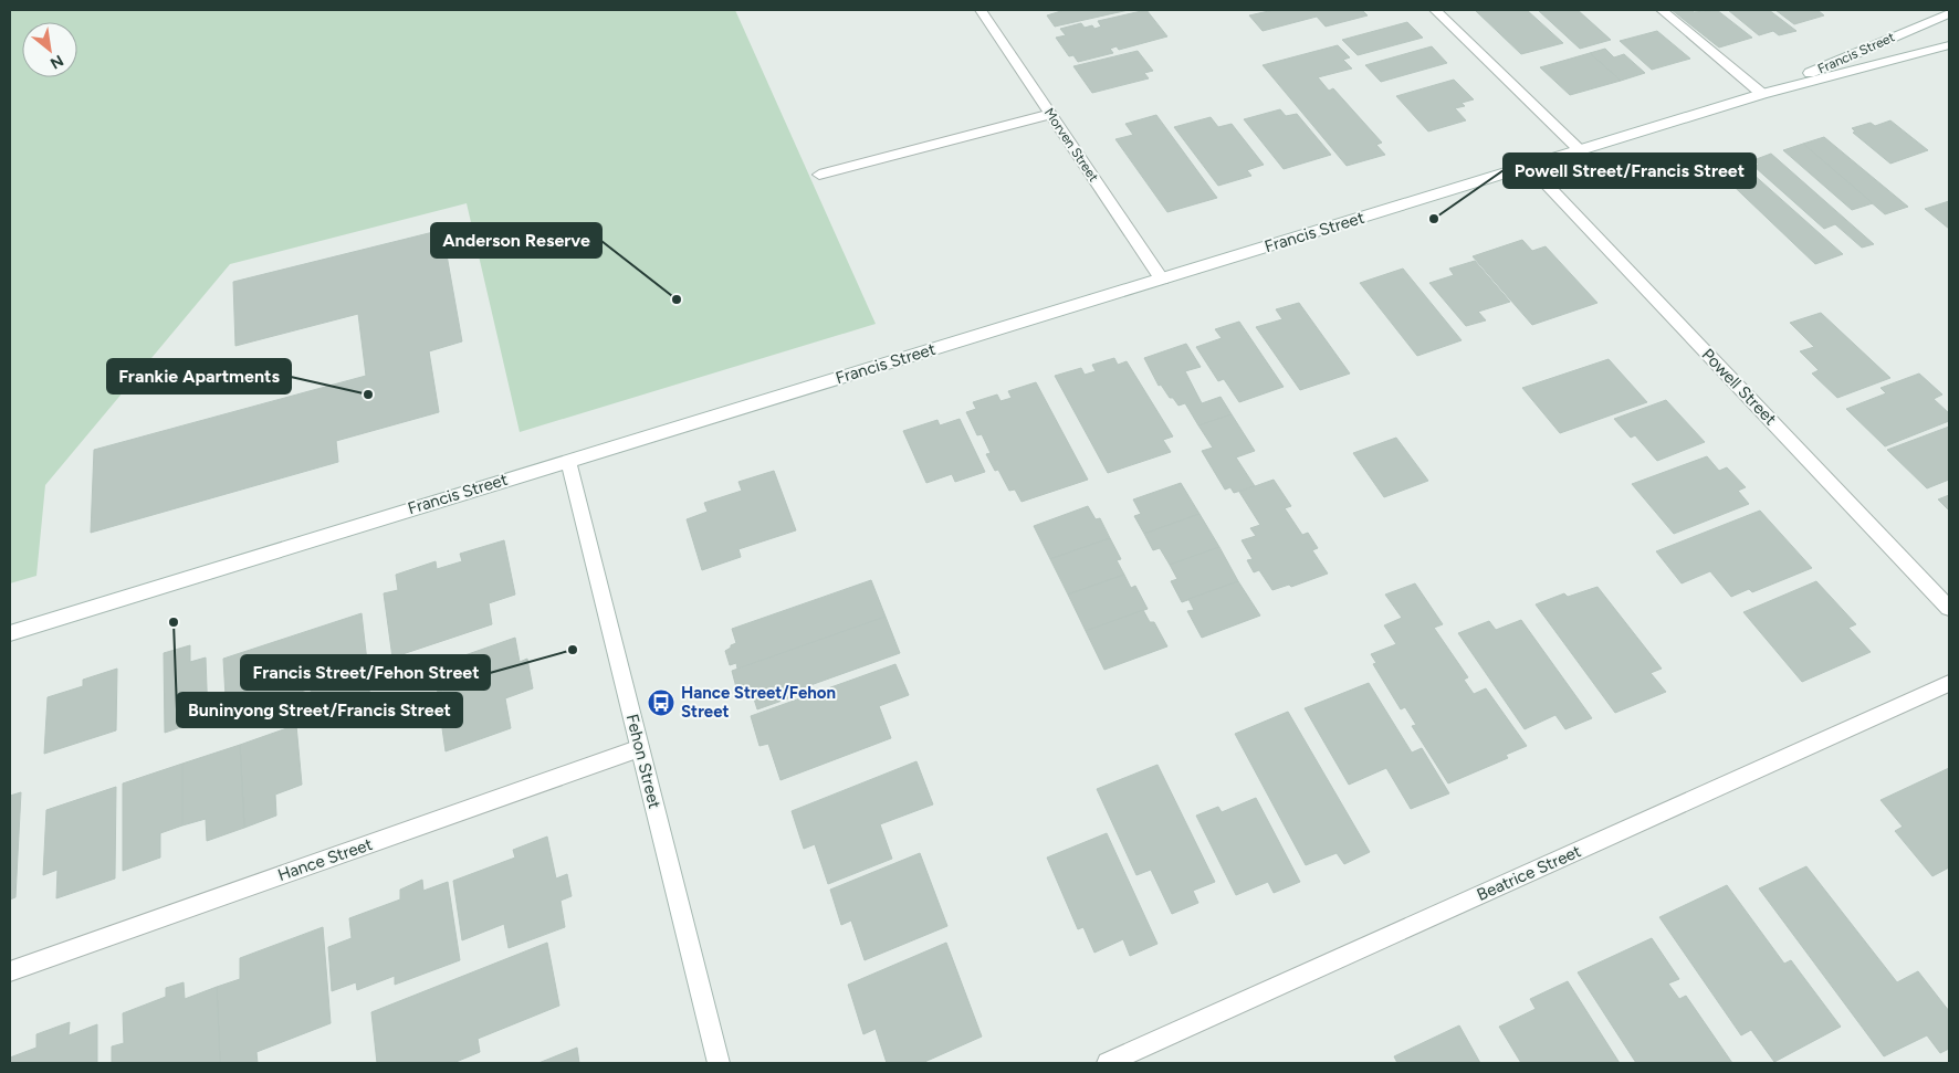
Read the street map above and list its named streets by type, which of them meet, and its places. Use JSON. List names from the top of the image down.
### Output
{
  "streets": {
    "street": [
      "Francis Street",
      "Morven Street",
      "Powell Street",
      "Fehon Street",
      "Hance Street",
      "Beatrice Street"
    ]
  },
  "crossings": [
    ["Francis Street", "Morven Street"],
    ["Francis Street", "Powell Street"],
    ["Francis Street", "Fehon Street"],
    ["Fehon Street", "Hance Street"]
  ],
  "places": {
    "other": [
      "Powell Street/Francis Street",
      "Anderson Reserve",
      "Frankie Apartments",
      "Buninyong Street/Francis Street",
      "Francis Street/Fehon Street"
    ],
    "bus stop": ["Hance Street/Fehon Street"]
  },
  "north": "bottom right"
}
